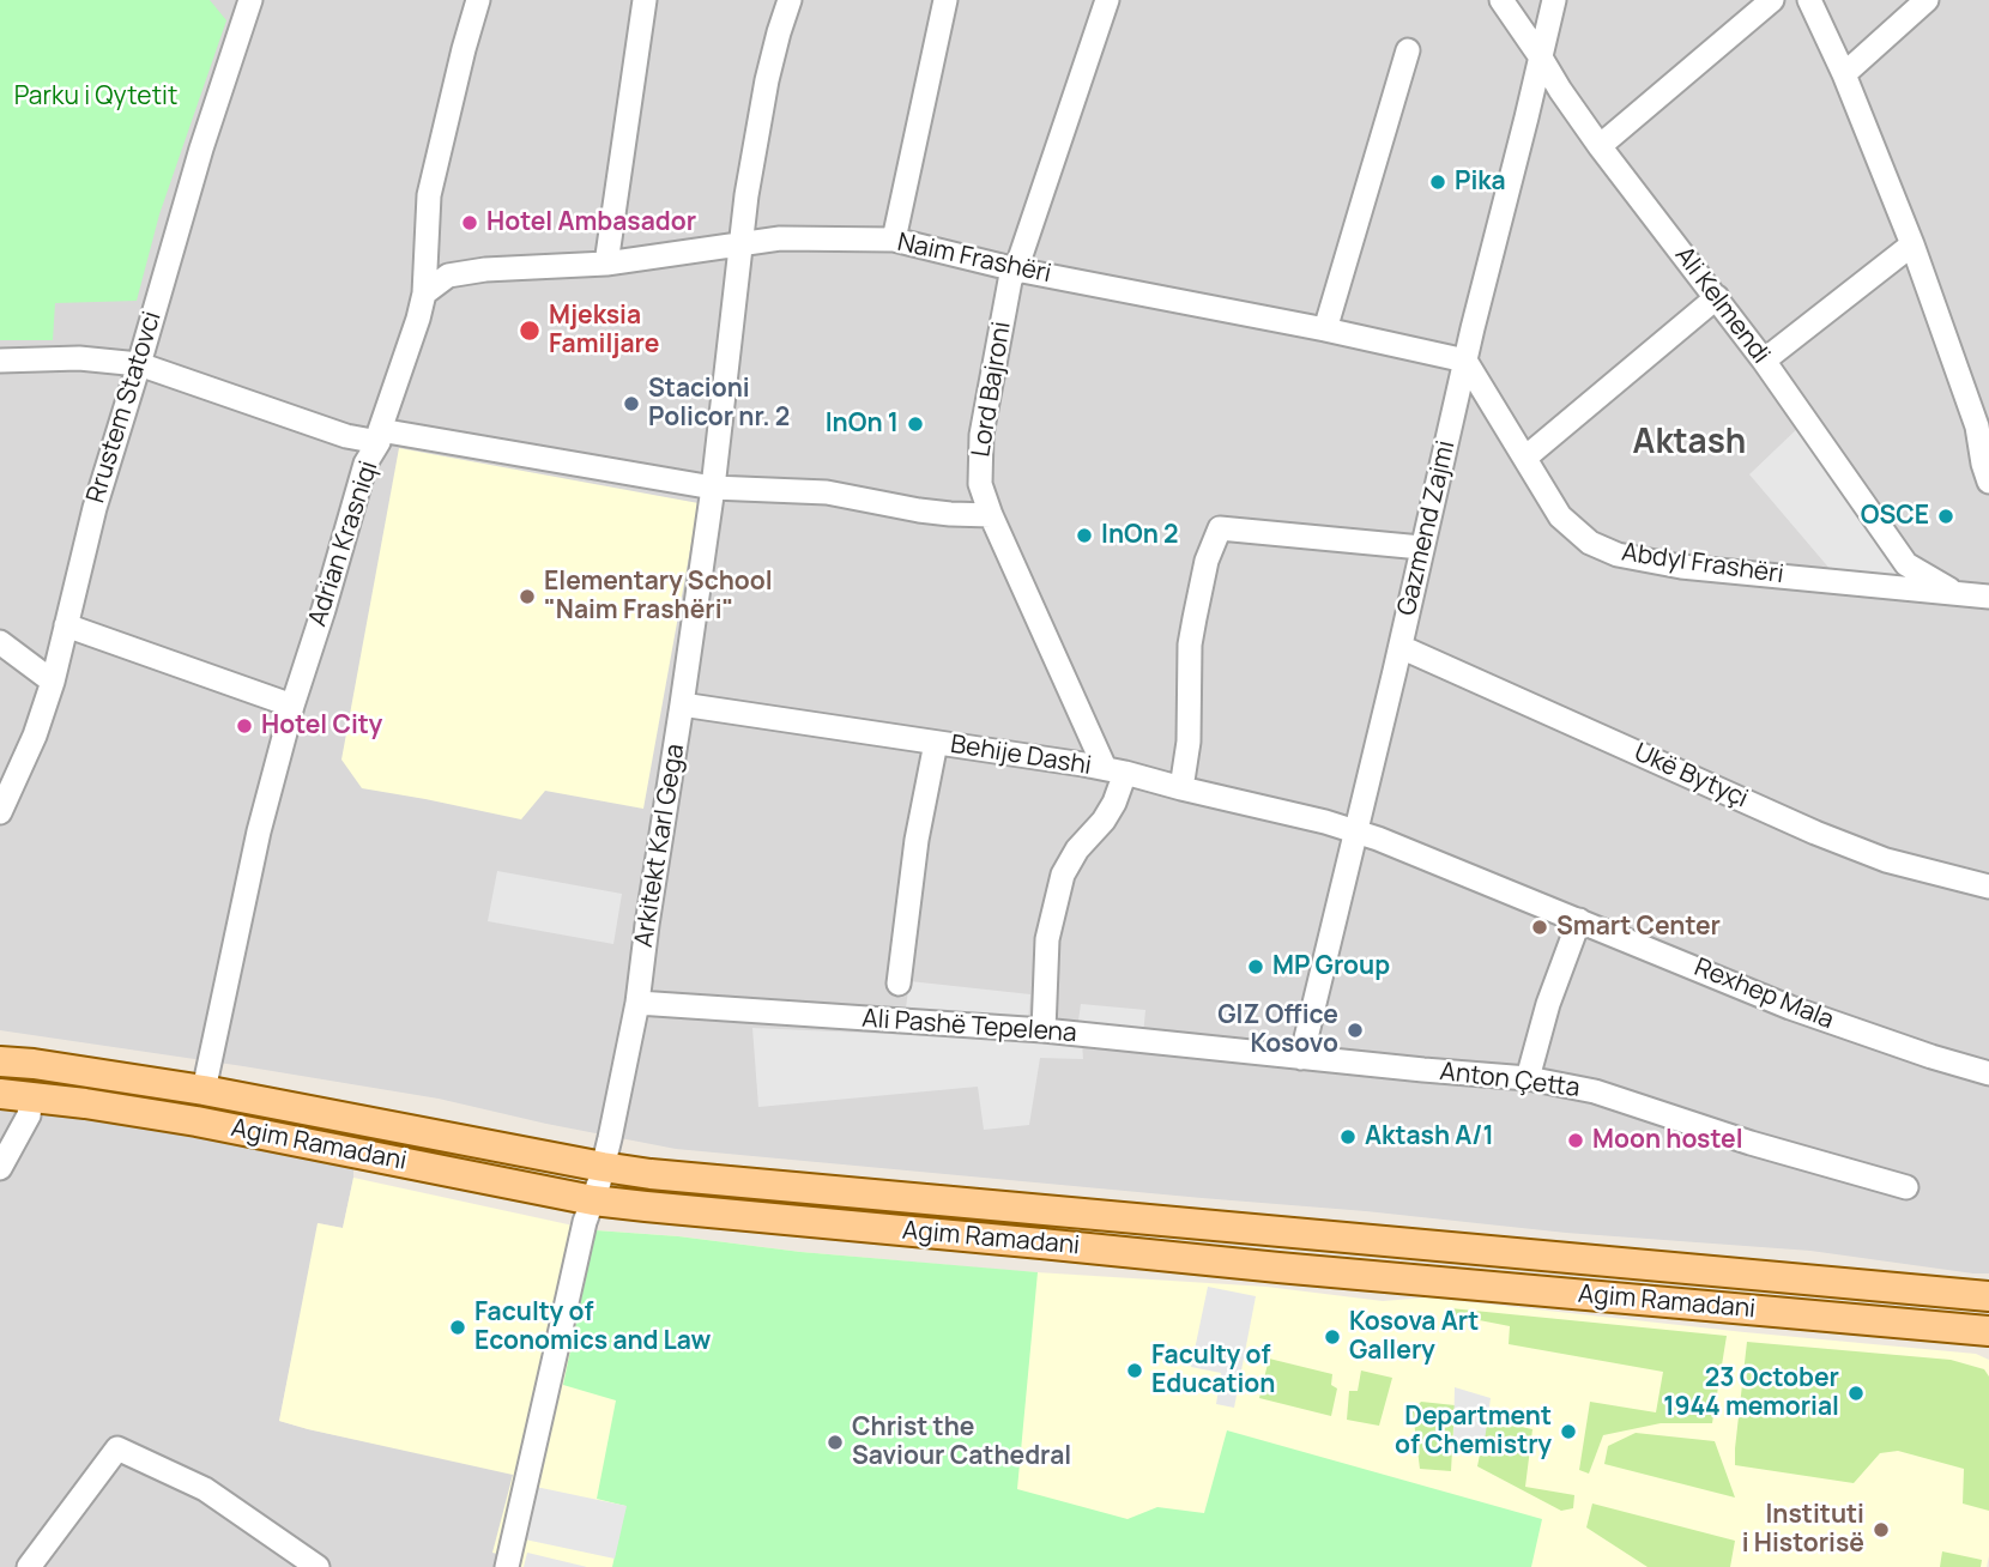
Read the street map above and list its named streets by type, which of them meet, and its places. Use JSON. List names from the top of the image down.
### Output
{
  "streets": {
    "main road": ["Agim Ramadani"],
    "street": [
      "Naim Frashëri",
      "Ali Kelmendi",
      "Lord Bajroni",
      "Rrustem Statovci",
      "Gazmend Zajmi",
      "Adrian Krasniqi",
      "Abdyl Frashëri",
      "Behije Dashi",
      "Ukë Bytyçi",
      "Arkitekt Karl Gega",
      "Rexhep Mala",
      "Ali Pashë Tepelena",
      "Anton Çetta"
    ]
  },
  "crossings": [
    ["Naim Frashëri", "Lord Bajroni"],
    ["Naim Frashëri", "Gazmend Zajmi"],
    ["Naim Frashëri", "Adrian Krasniqi"],
    ["Naim Frashëri", "Abdyl Frashëri"],
    ["Naim Frashëri", "Arkitekt Karl Gega"],
    ["Ali Kelmendi", "Gazmend Zajmi"],
    ["Ali Kelmendi", "Abdyl Frashëri"],
    ["Lord Bajroni", "Behije Dashi"],
    ["Gazmend Zajmi", "Abdyl Frashëri"],
    ["Gazmend Zajmi", "Behije Dashi"],
    ["Gazmend Zajmi", "Ukë Bytyçi"],
    ["Gazmend Zajmi", "Rexhep Mala"],
    ["Gazmend Zajmi", "Ali Pashë Tepelena"],
    ["Gazmend Zajmi", "Anton Çetta"],
    ["Adrian Krasniqi", "Agim Ramadani"],
    ["Behije Dashi", "Arkitekt Karl Gega"],
    ["Behije Dashi", "Rexhep Mala"],
    ["Arkitekt Karl Gega", "Ali Pashë Tepelena"],
    ["Arkitekt Karl Gega", "Agim Ramadani"],
    ["Ali Pashë Tepelena", "Anton Çetta"]
  ],
  "districts": ["Aktash"],
  "parks": ["Parku i Qytetit"],
  "places": [
    "Pika",
    "Hotel Ambasador",
    "Mjeksia Familjare",
    "Stacioni Policor nr. 2",
    "InOn 1",
    "OSCE",
    "InOn 2",
    "Elementary School \"Naim Frashëri\"",
    "Hotel City",
    "Smart Center",
    "MP Group",
    "GIZ Office Kosovo",
    "Aktash A/1",
    "Moon hostel",
    "Faculty of Economics and Law",
    "Kosova Art Gallery",
    "Faculty of Education",
    "23 October 1944 memorial",
    "Department of Chemistry",
    "Christ the Saviour Cathedral",
    "Instituti i Historisë"
  ]
}
